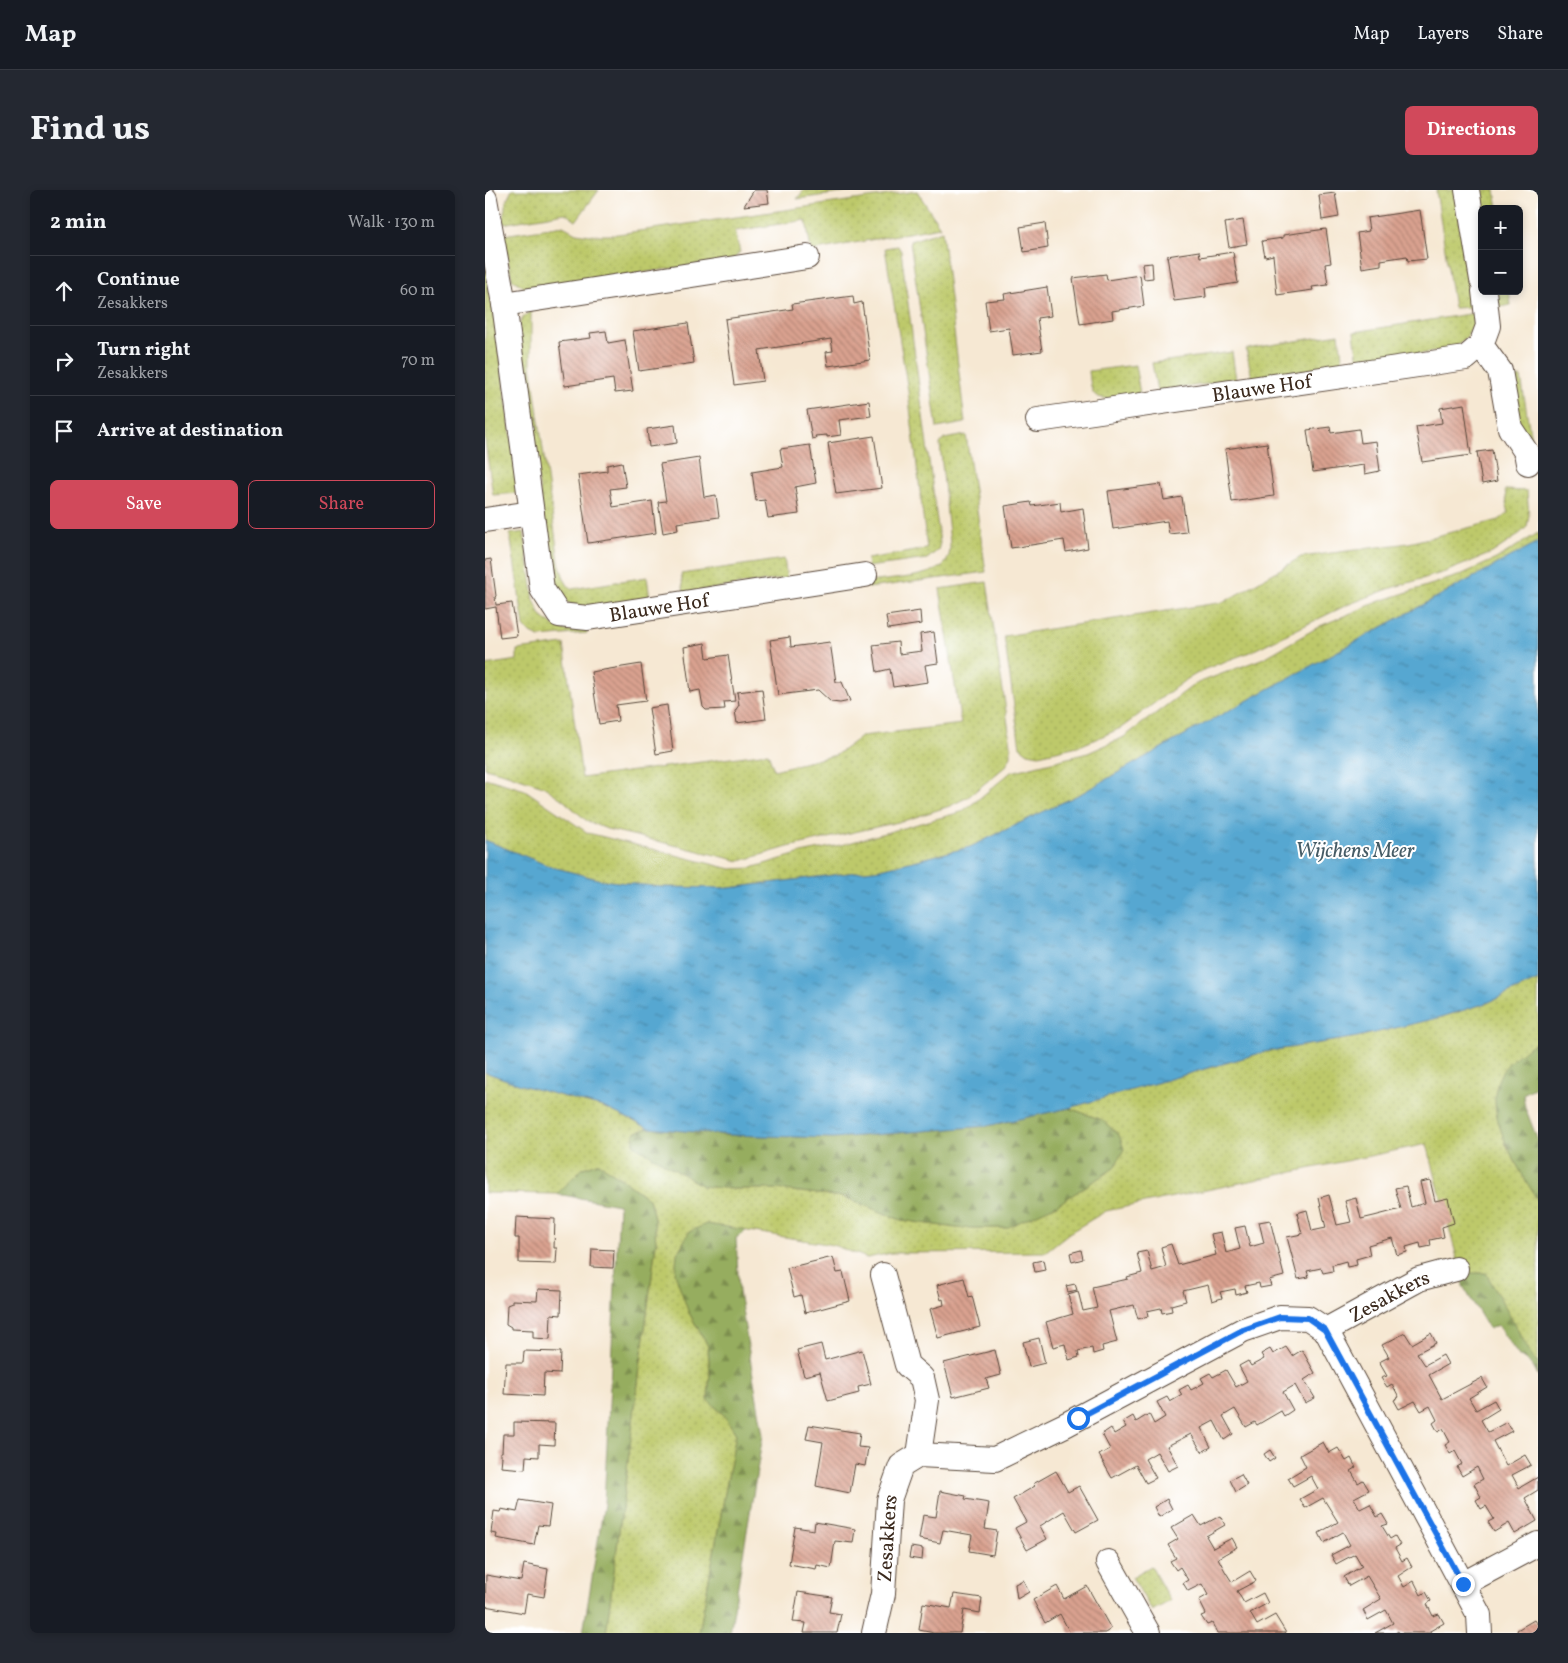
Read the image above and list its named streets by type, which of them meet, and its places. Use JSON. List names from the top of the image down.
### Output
{
  "streets": {
    "street": ["Blauwe Hof", "Zesakkers"]
  },
  "water": ["Wijchens Meer"],
  "page": {
    "header": "Map",
    "nav": ["Map", "Layers", "Share"],
    "title": "Find us",
    "buttons": [
      "Directions",
      ["Save", "Share"]
    ],
    "heading": ["2 min", "Walk · 130 m"],
    "map_buttons": ["+", "−"],
    "list": [
      ["Continue", "Zesakkers", "60 m"],
      ["Turn right", "Zesakkers", "70 m"],
      "Arrive at destination"
    ]
  }
}
